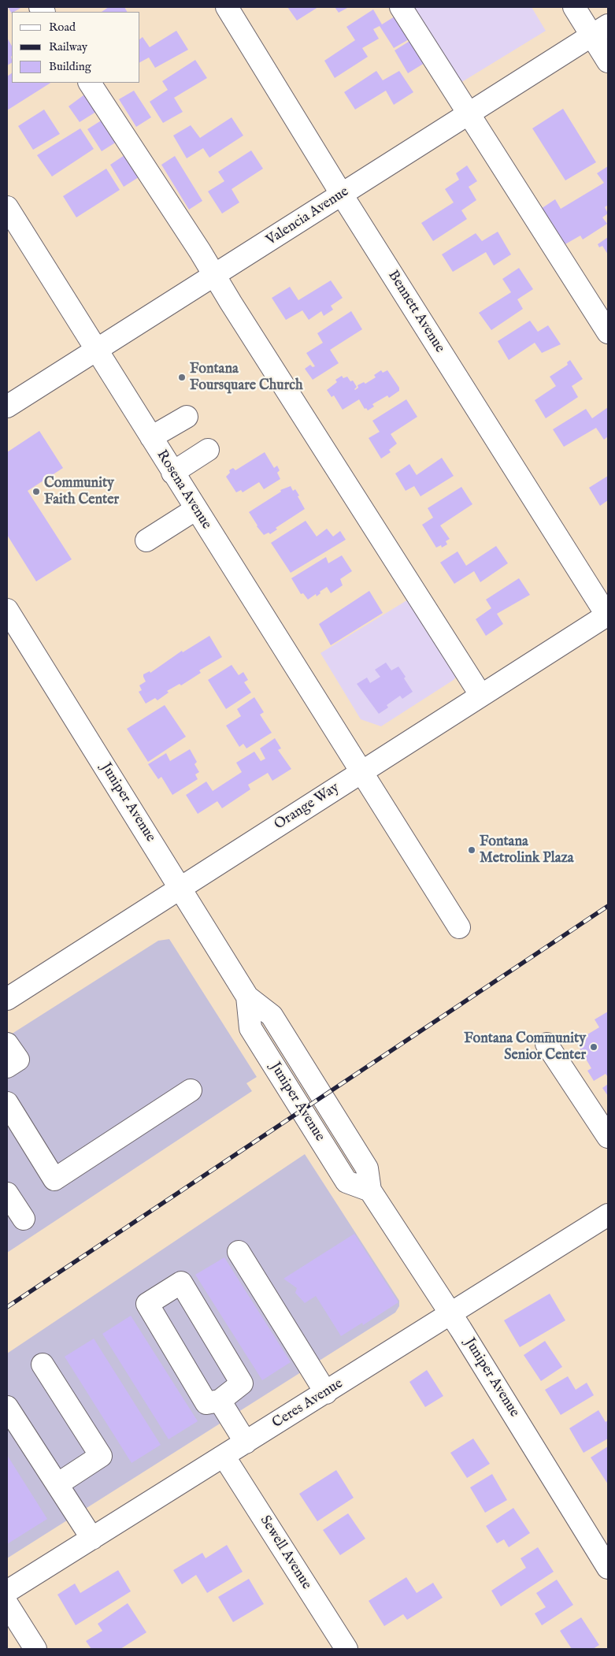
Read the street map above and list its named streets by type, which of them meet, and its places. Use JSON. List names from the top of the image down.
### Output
{
  "streets": {
    "street": [
      "Valencia Avenue",
      "Bennett Avenue",
      "Rosena Avenue",
      "Juniper Avenue",
      "Orange Way",
      "Ceres Avenue",
      "Sewell Avenue"
    ]
  },
  "crossings": [
    ["Valencia Avenue", "Bennett Avenue"],
    ["Valencia Avenue", "Rosena Avenue"],
    ["Bennett Avenue", "Orange Way"],
    ["Rosena Avenue", "Orange Way"],
    ["Juniper Avenue", "Orange Way"],
    ["Juniper Avenue", "Ceres Avenue"],
    ["Ceres Avenue", "Sewell Avenue"]
  ],
  "places": [
    "Fontana Foursquare Church",
    "Community Faith Center",
    "Fontana Metrolink Plaza",
    "Fontana Community Senior Center"
  ],
  "legend": ["Road", "Railway", "Building"]
}
